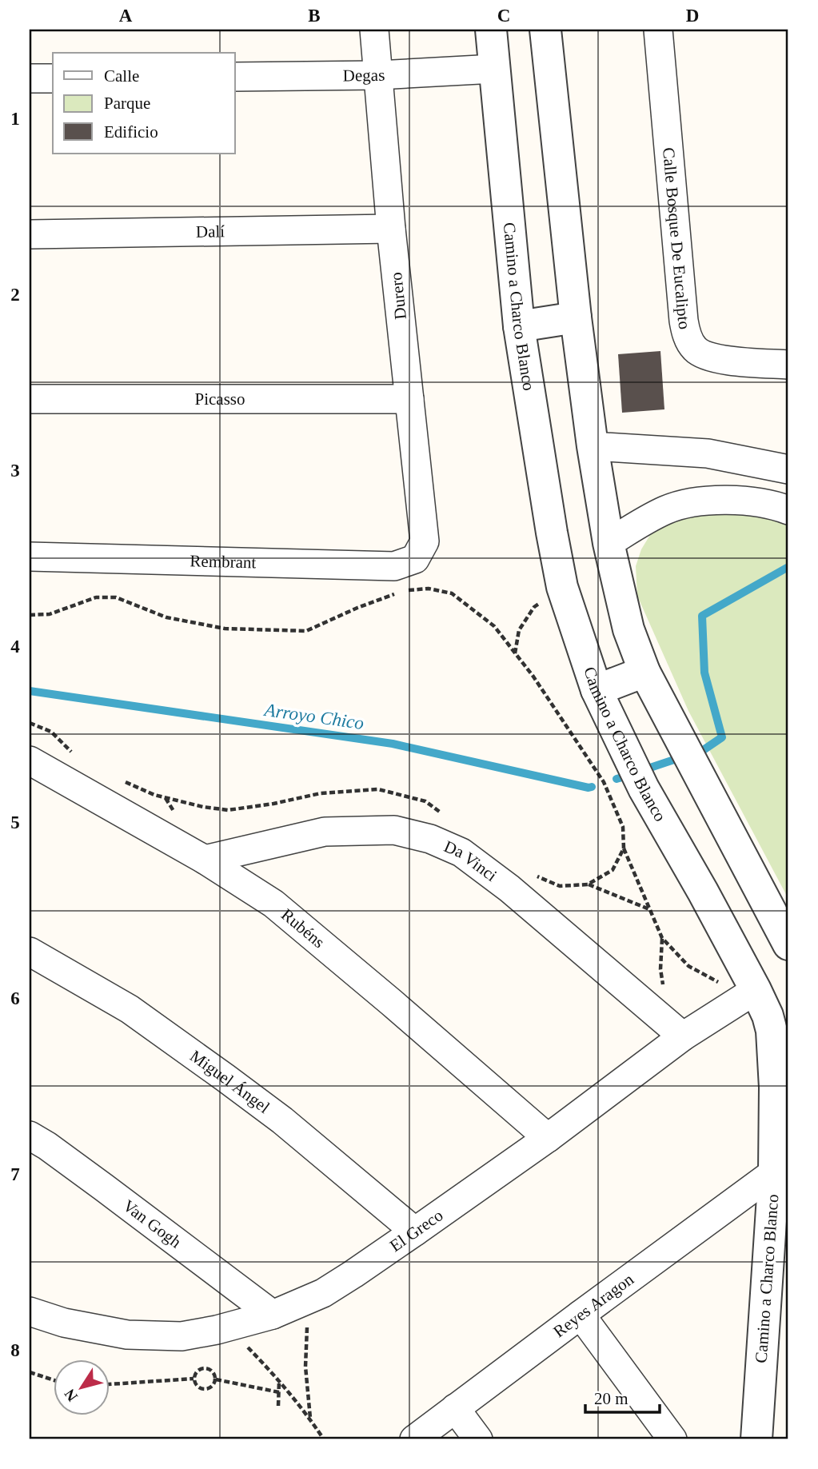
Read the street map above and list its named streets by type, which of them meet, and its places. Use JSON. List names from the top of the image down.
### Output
{
  "streets": {
    "street": [
      "Degas",
      "Dalí",
      "Calle Bosque De Eucalipto",
      "Durero",
      "Camino a Charco Blanco",
      "Picasso",
      "Rembrant",
      "Da Vinci",
      "Rubéns",
      "Miguel Ángel",
      "Van Gogh",
      "El Greco",
      "Reyes Aragon"
    ]
  },
  "crossings": [
    ["Degas", "Durero"],
    ["Degas", "Camino a Charco Blanco"],
    ["Dalí", "Durero"],
    ["Durero", "Picasso"],
    ["Durero", "Rembrant"],
    ["Camino a Charco Blanco", "El Greco"],
    ["Camino a Charco Blanco", "Reyes Aragon"],
    ["Da Vinci", "Rubéns"],
    ["Da Vinci", "El Greco"],
    ["Rubéns", "El Greco"],
    ["Miguel Ángel", "El Greco"],
    ["Van Gogh", "El Greco"]
  ],
  "water": ["Arroyo Chico"],
  "legend": ["Calle", "Parque", "Edificio"],
  "scale_bar": "20 m",
  "north": "bottom left",
  "grid": {
    "columns": [
      "A",
      "B",
      "C",
      "D"
    ],
    "rows": [
      "1",
      "2",
      "3",
      "4",
      "5",
      "6",
      "7",
      "8"
    ]
  }
}
